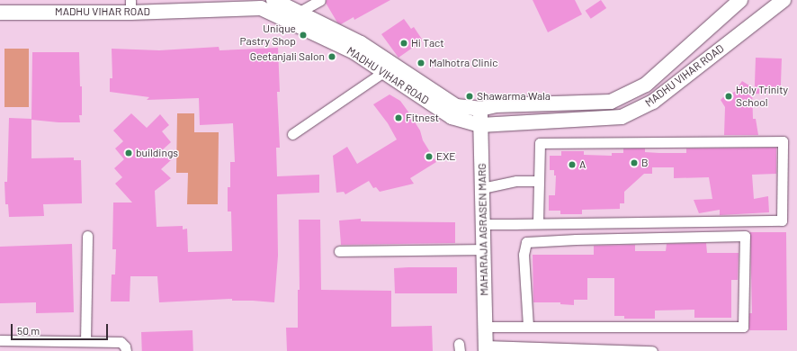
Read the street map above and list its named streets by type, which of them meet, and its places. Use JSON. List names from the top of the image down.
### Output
{
  "streets": {
    "street": ["MADHU VIHAR ROAD", "MAHARAJA AGRASEN MARG"]
  },
  "crossings": [
    ["MADHU VIHAR ROAD", "MAHARAJA AGRASEN MARG"]
  ],
  "places": [
    "Unique Pastry Shop",
    "Hi Tact",
    "Geetanjali Salon",
    "Malhotra Clinic",
    "Shawarma Wala",
    "Holy Trinity School",
    "Fitnest",
    "buildings",
    "EXE",
    "B",
    "A"
  ],
  "scale_bar": "50 m"
}
